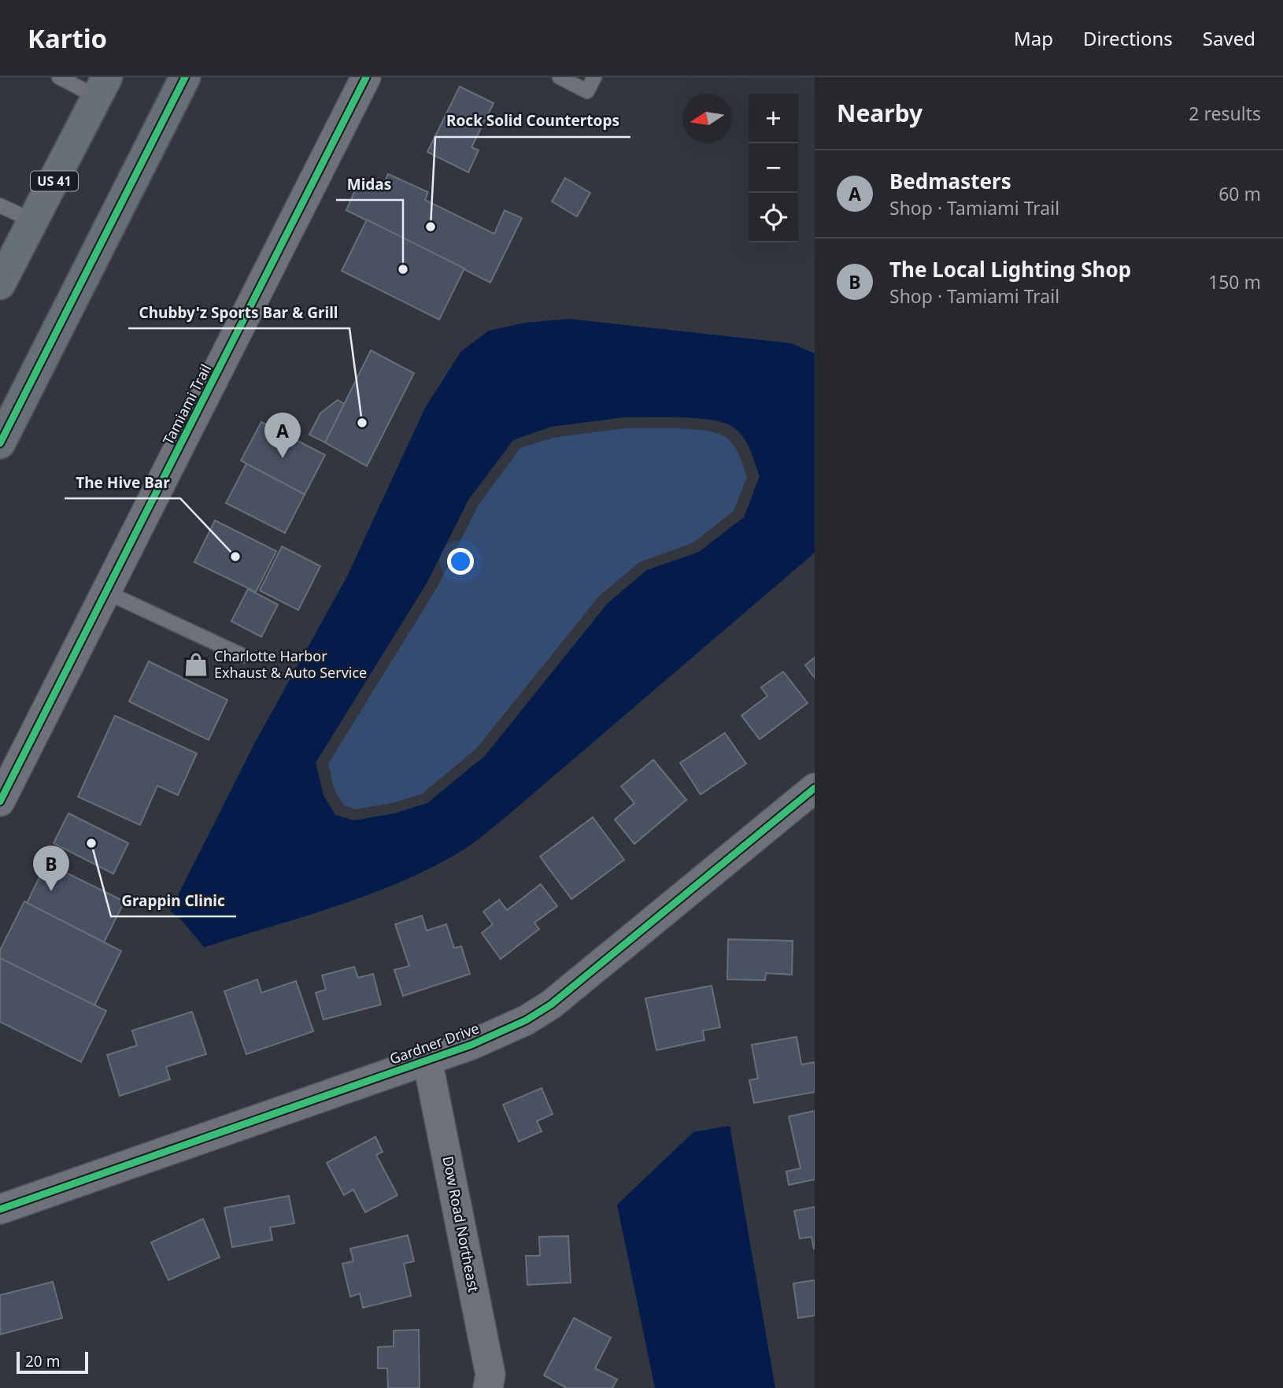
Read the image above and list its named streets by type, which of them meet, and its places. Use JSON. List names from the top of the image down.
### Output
{
  "streets": {
    "main road": ["US 41"],
    "street": ["Tamiami Trail", "Gardner Drive", "Dow Road Northeast"]
  },
  "crossings": [
    ["Gardner Drive", "Dow Road Northeast"]
  ],
  "places": {
    "other": [
      "Rock Solid Countertops",
      "Midas",
      "Chubby'z Sports Bar & Grill",
      "The Hive Bar",
      "Grappin Clinic"
    ],
    "shop": ["Charlotte Harbor Exhaust & Auto Service"]
  },
  "scale_bar": "20 m",
  "north": "left",
  "page": {
    "header": "Kartio",
    "nav": ["Map", "Directions", "Saved"],
    "heading": ["Nearby", "2 results"],
    "map_buttons": ["+", "−"],
    "list": [
      {
        "mark": "A",
        "name": "Bedmasters",
        "note": "Shop · Tamiami Trail",
        "value": "60 m"
      },
      {
        "mark": "B",
        "name": "The Local Lighting Shop",
        "note": "Shop · Tamiami Trail",
        "value": "150 m"
      }
    ],
    "pins": ["A", "B"],
    "scale": "20 m"
  }
}
